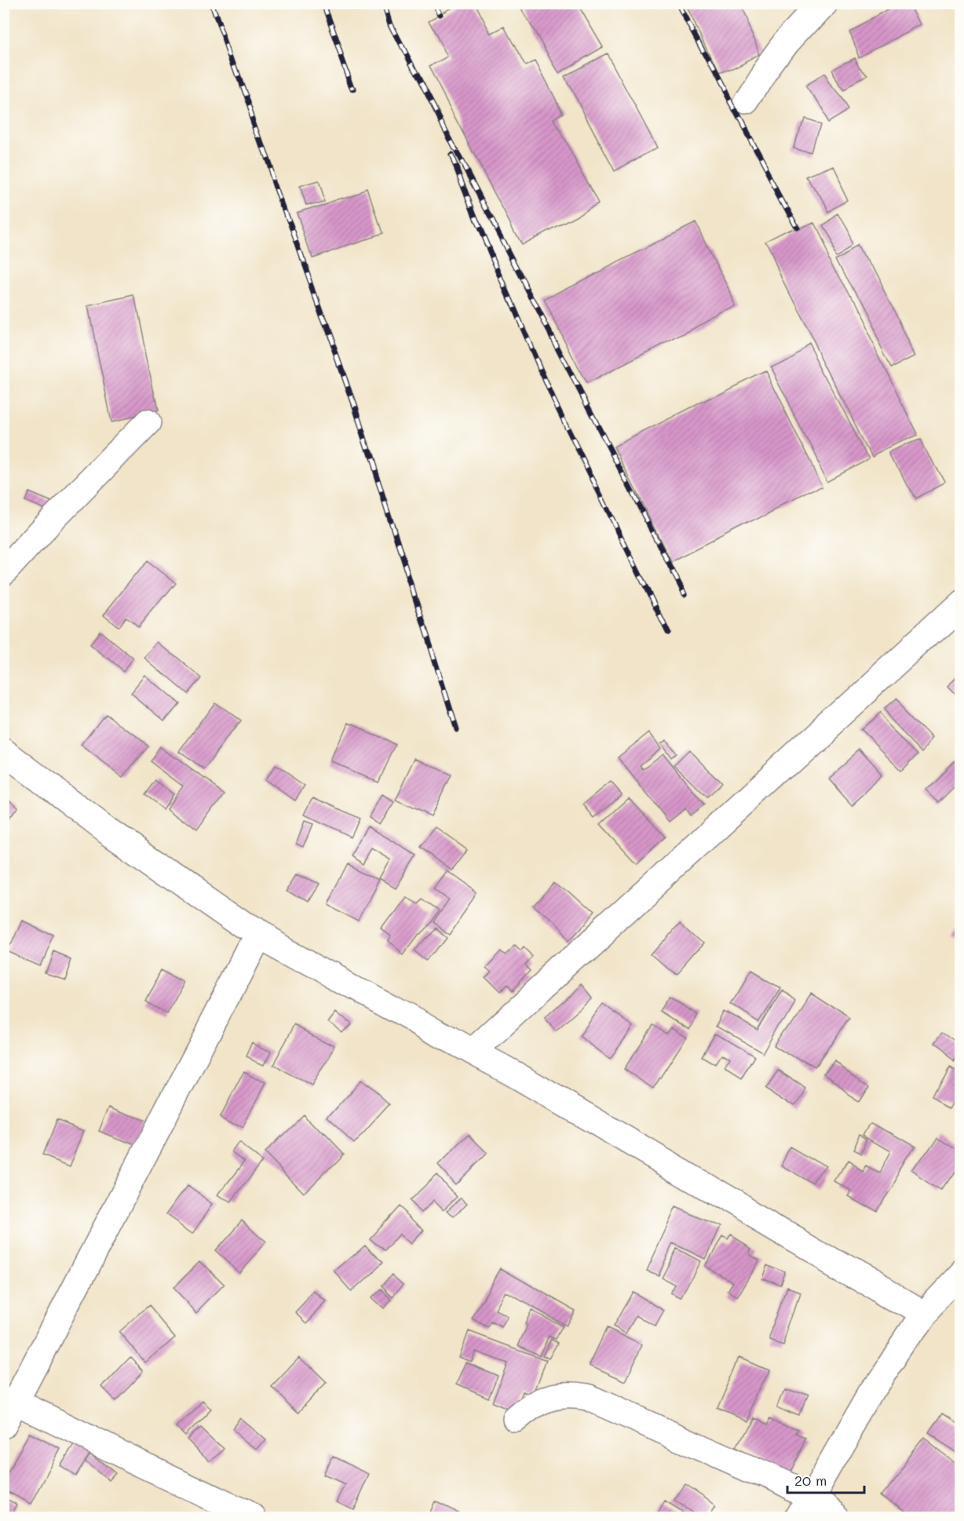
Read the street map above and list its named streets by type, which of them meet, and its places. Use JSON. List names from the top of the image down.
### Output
{
  "scale_bar": "20 m"
}
